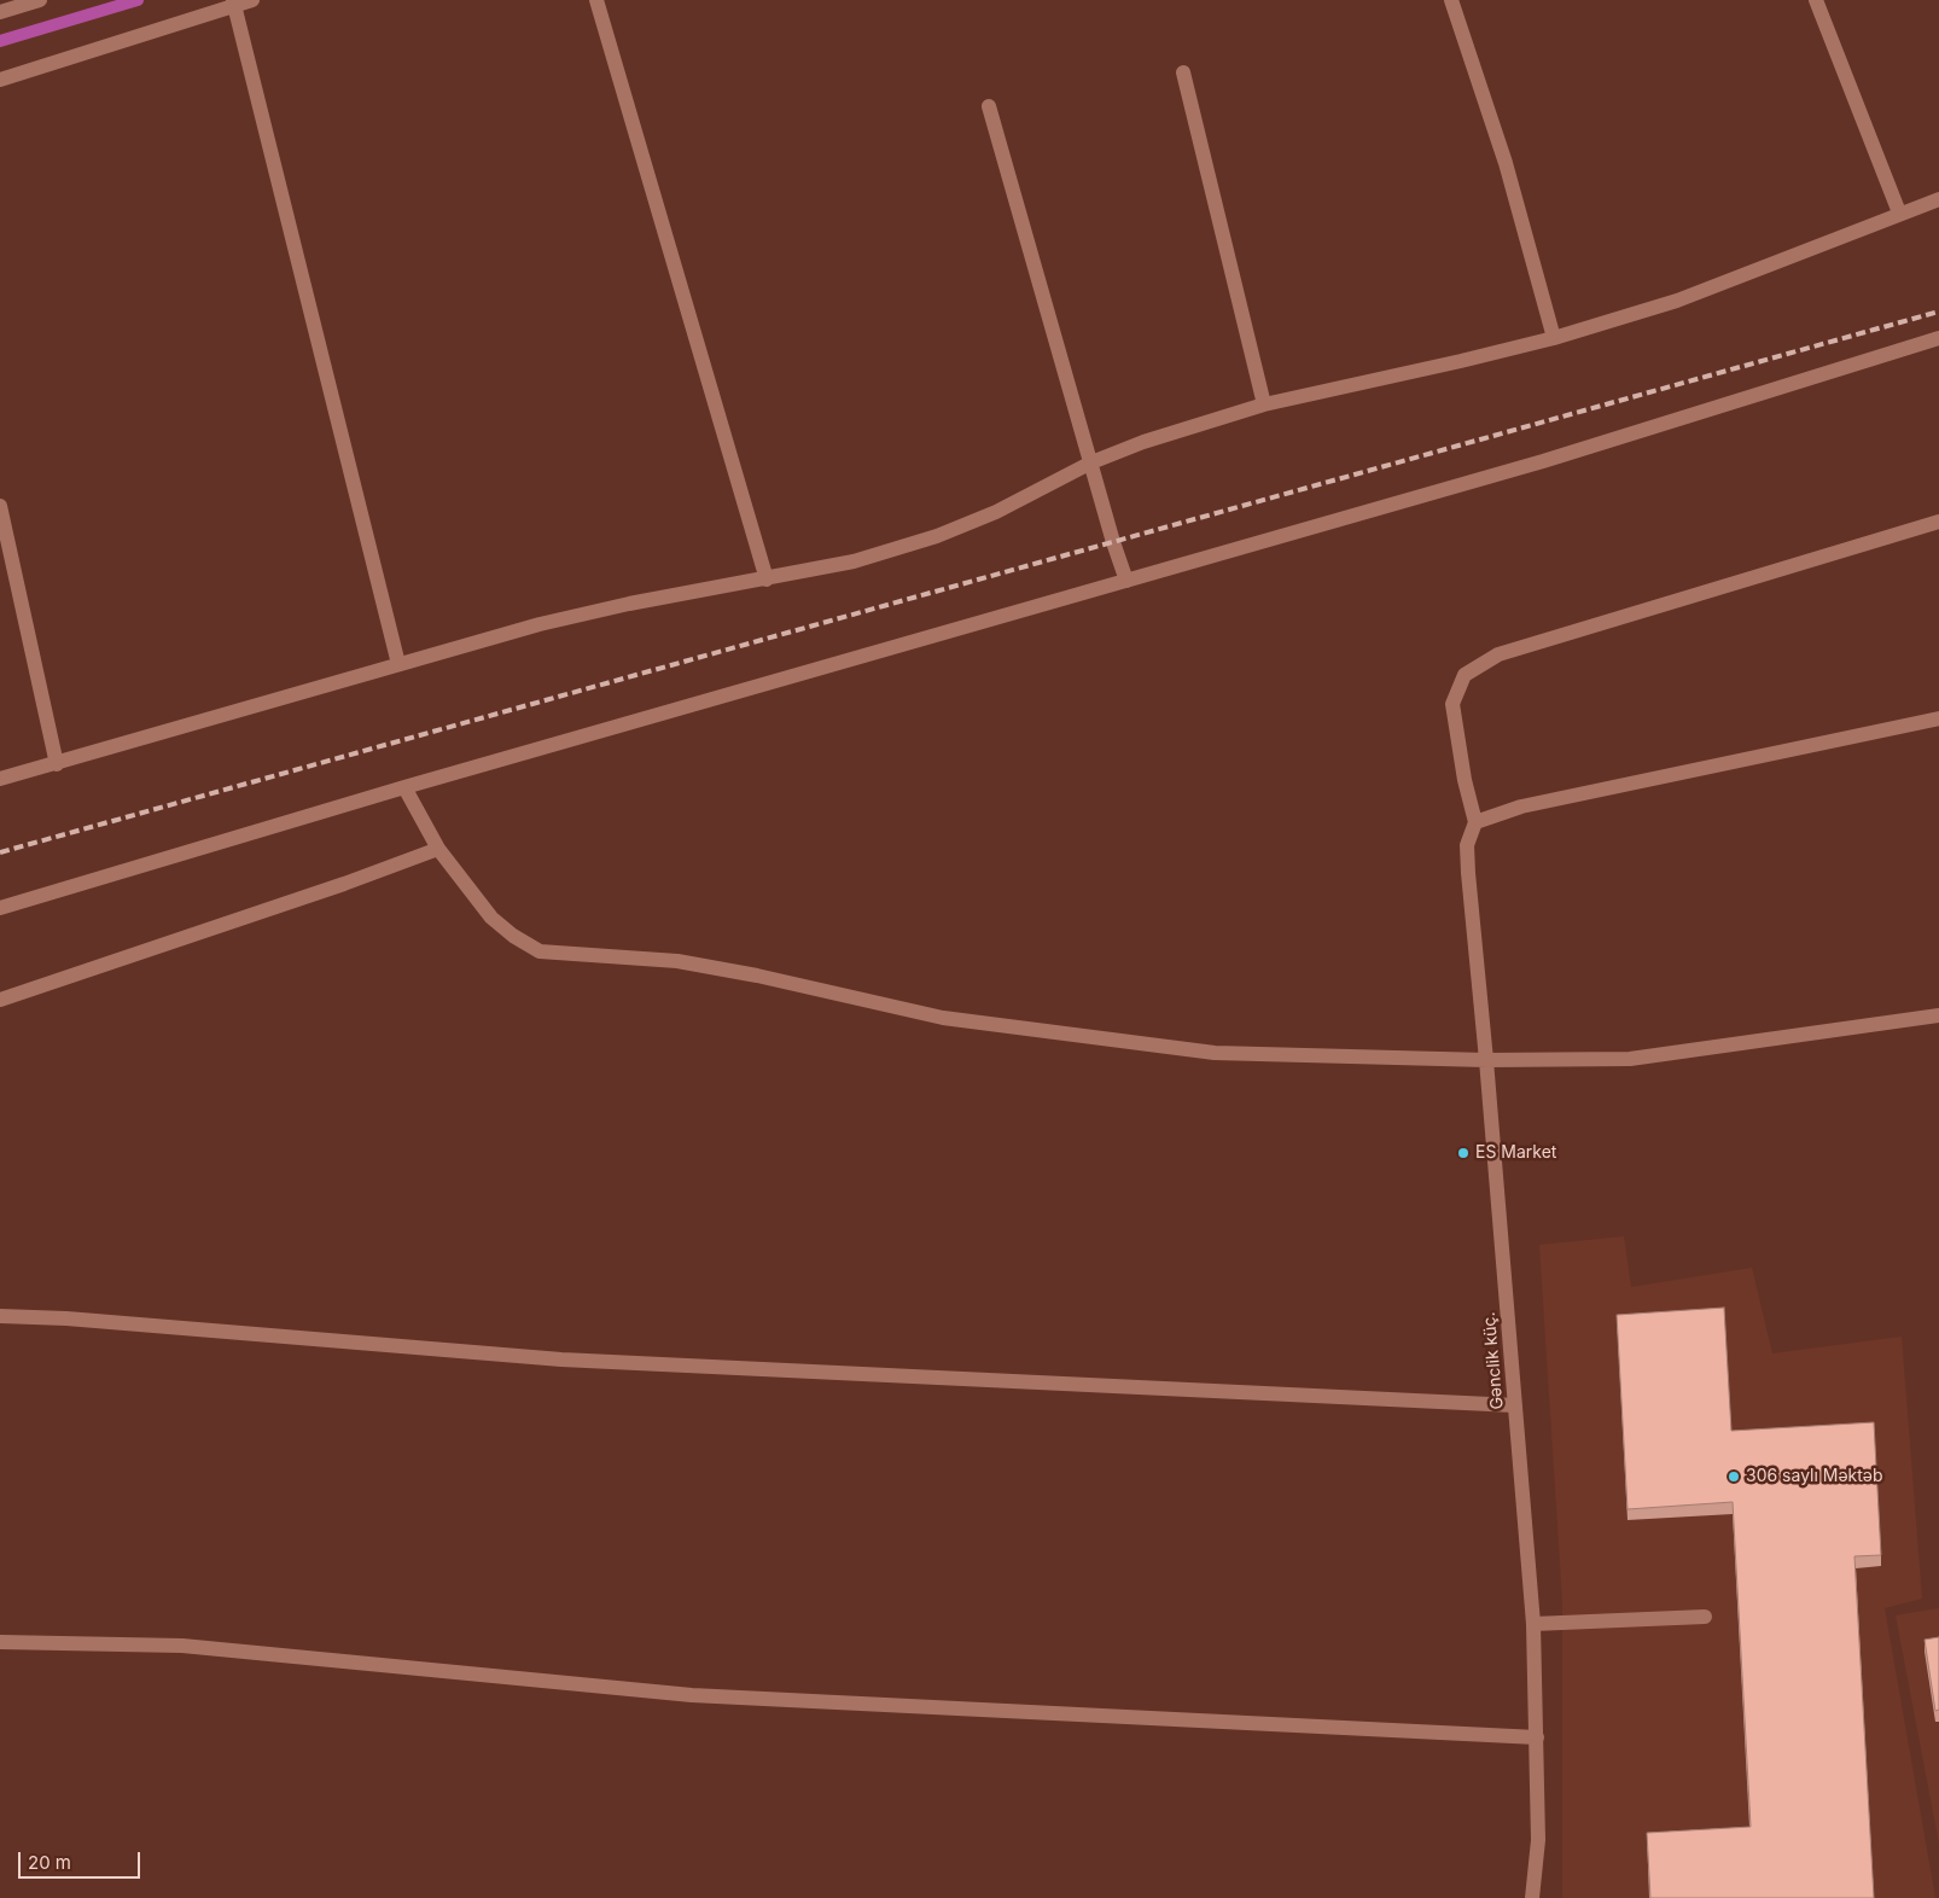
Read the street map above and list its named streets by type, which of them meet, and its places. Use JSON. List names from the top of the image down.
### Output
{
  "streets": {
    "street": ["Gənclik küç."]
  },
  "places": ["ES Market", "306 saylı Məktəb"],
  "scale_bar": "20 m"
}
